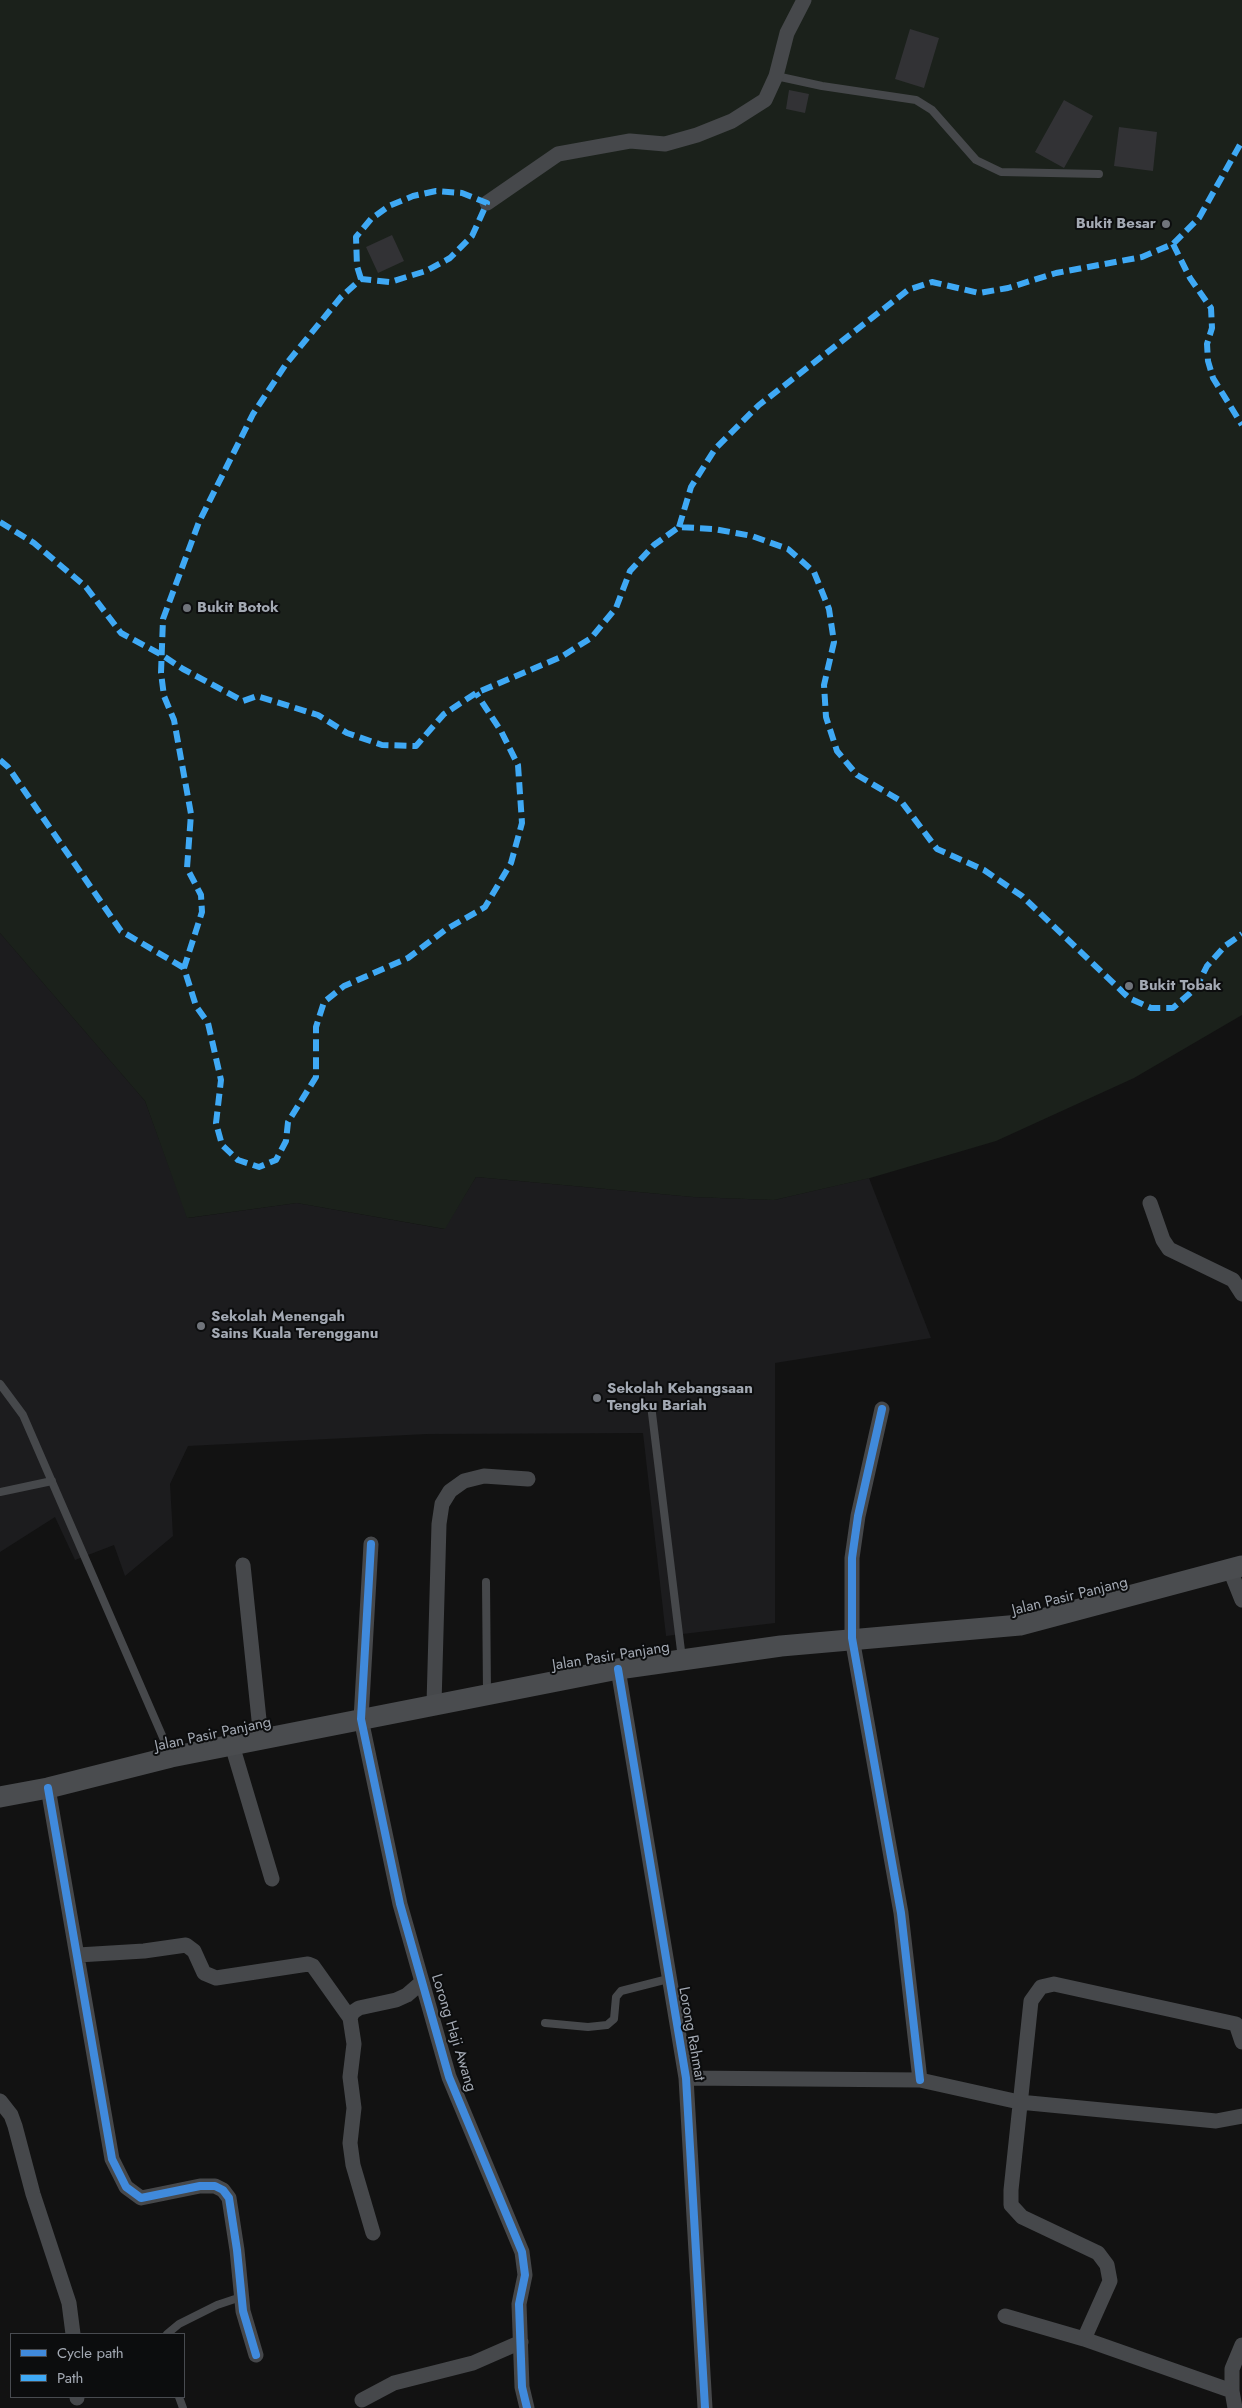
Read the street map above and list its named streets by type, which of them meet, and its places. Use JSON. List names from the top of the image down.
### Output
{
  "streets": {
    "main road": ["Jalan Pasir Panjang"],
    "street": ["Lorong Haji Awang", "Lorong Rahmat"]
  },
  "crossings": [
    ["Jalan Pasir Panjang", "Lorong Haji Awang"],
    ["Jalan Pasir Panjang", "Lorong Rahmat"]
  ],
  "places": [
    "Bukit Besar",
    "Bukit Botok",
    "Bukit Tobak",
    "Sekolah Menengah Sains Kuala Terengganu",
    "Sekolah Kebangsaan Tengku Bariah"
  ],
  "legend": ["Cycle path", "Path"]
}
